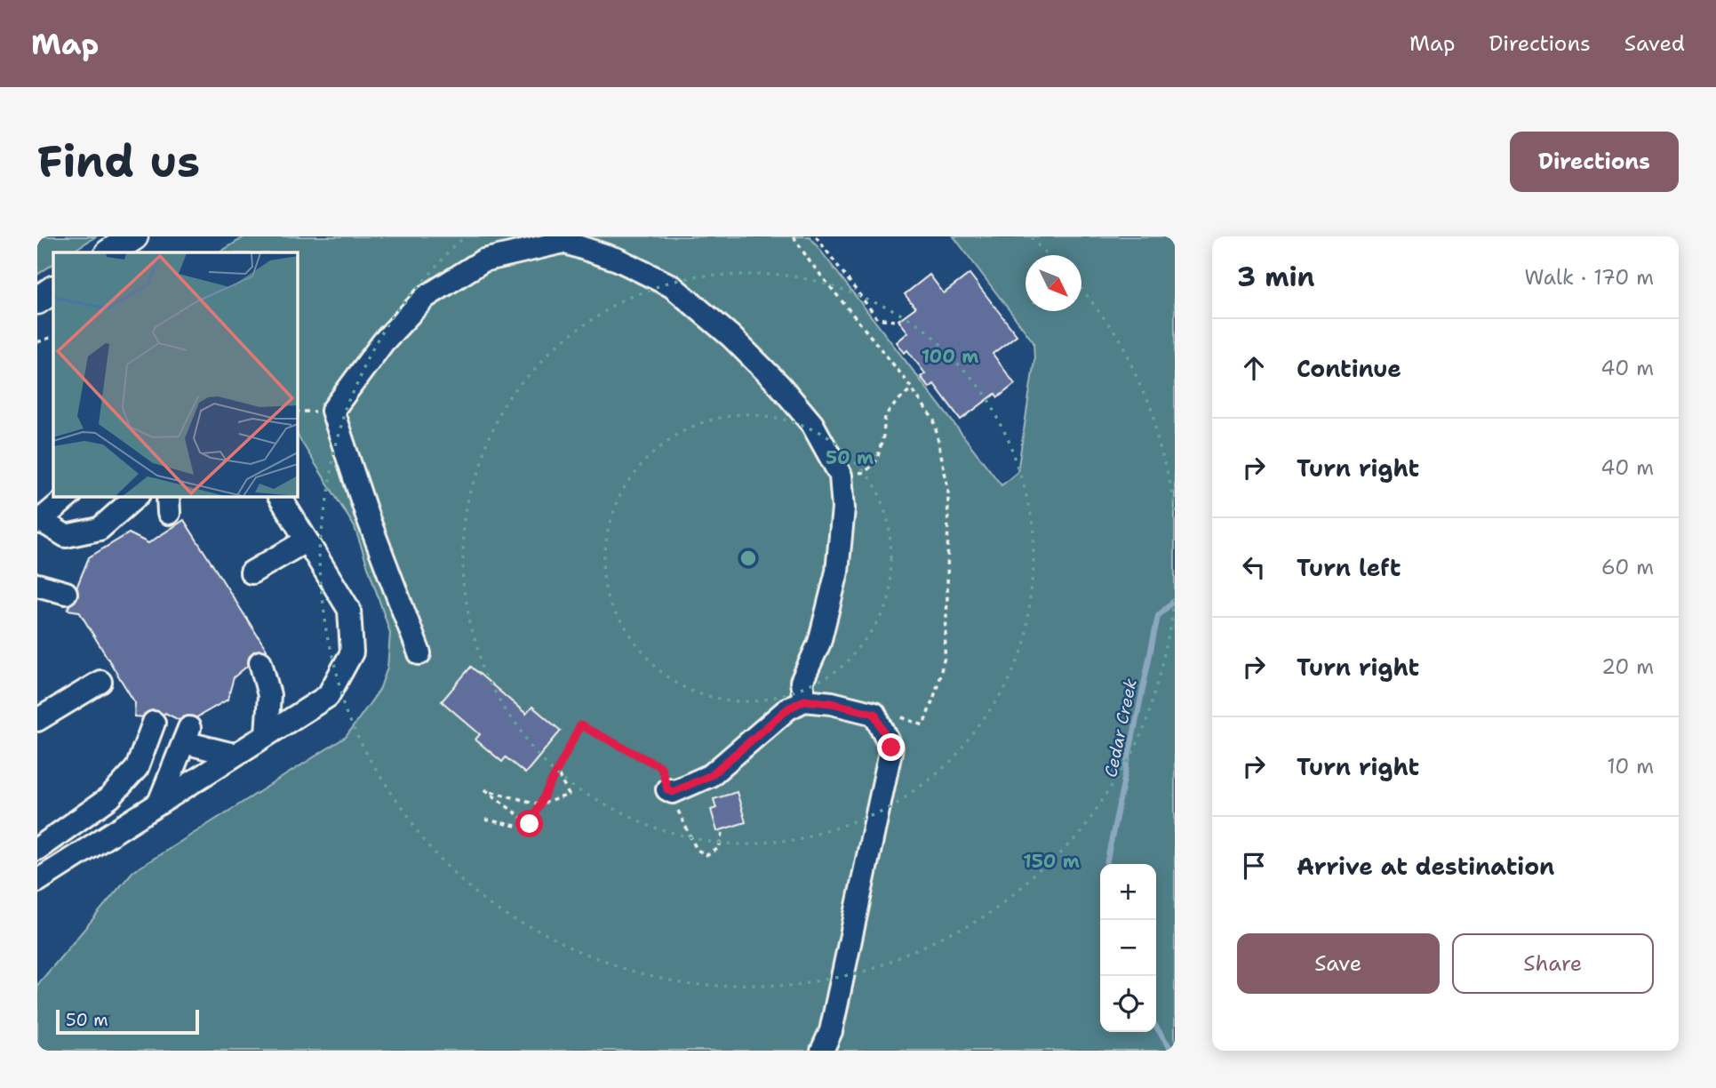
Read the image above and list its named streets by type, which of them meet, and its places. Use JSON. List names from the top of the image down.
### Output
{
  "water": ["Cedar Creek"],
  "scale_bar": "50 m",
  "north": "bottom right",
  "page": {
    "header": "Map",
    "nav": ["Map", "Directions", "Saved"],
    "buttons": [
      "Directions",
      ["Save", "Share"]
    ],
    "title": "Find us",
    "heading": ["3 min", "Walk · 170 m"],
    "list": [
      ["Continue", "40 m"],
      ["Turn right", "40 m"],
      ["Turn left", "60 m"],
      ["Turn right", "20 m"],
      ["Turn right", "10 m"],
      "Arrive at destination"
    ],
    "map_buttons": ["+", "−"],
    "scale": "50 m"
  },
  "rings": ["100 m", "50 m", "150 m"]
}
